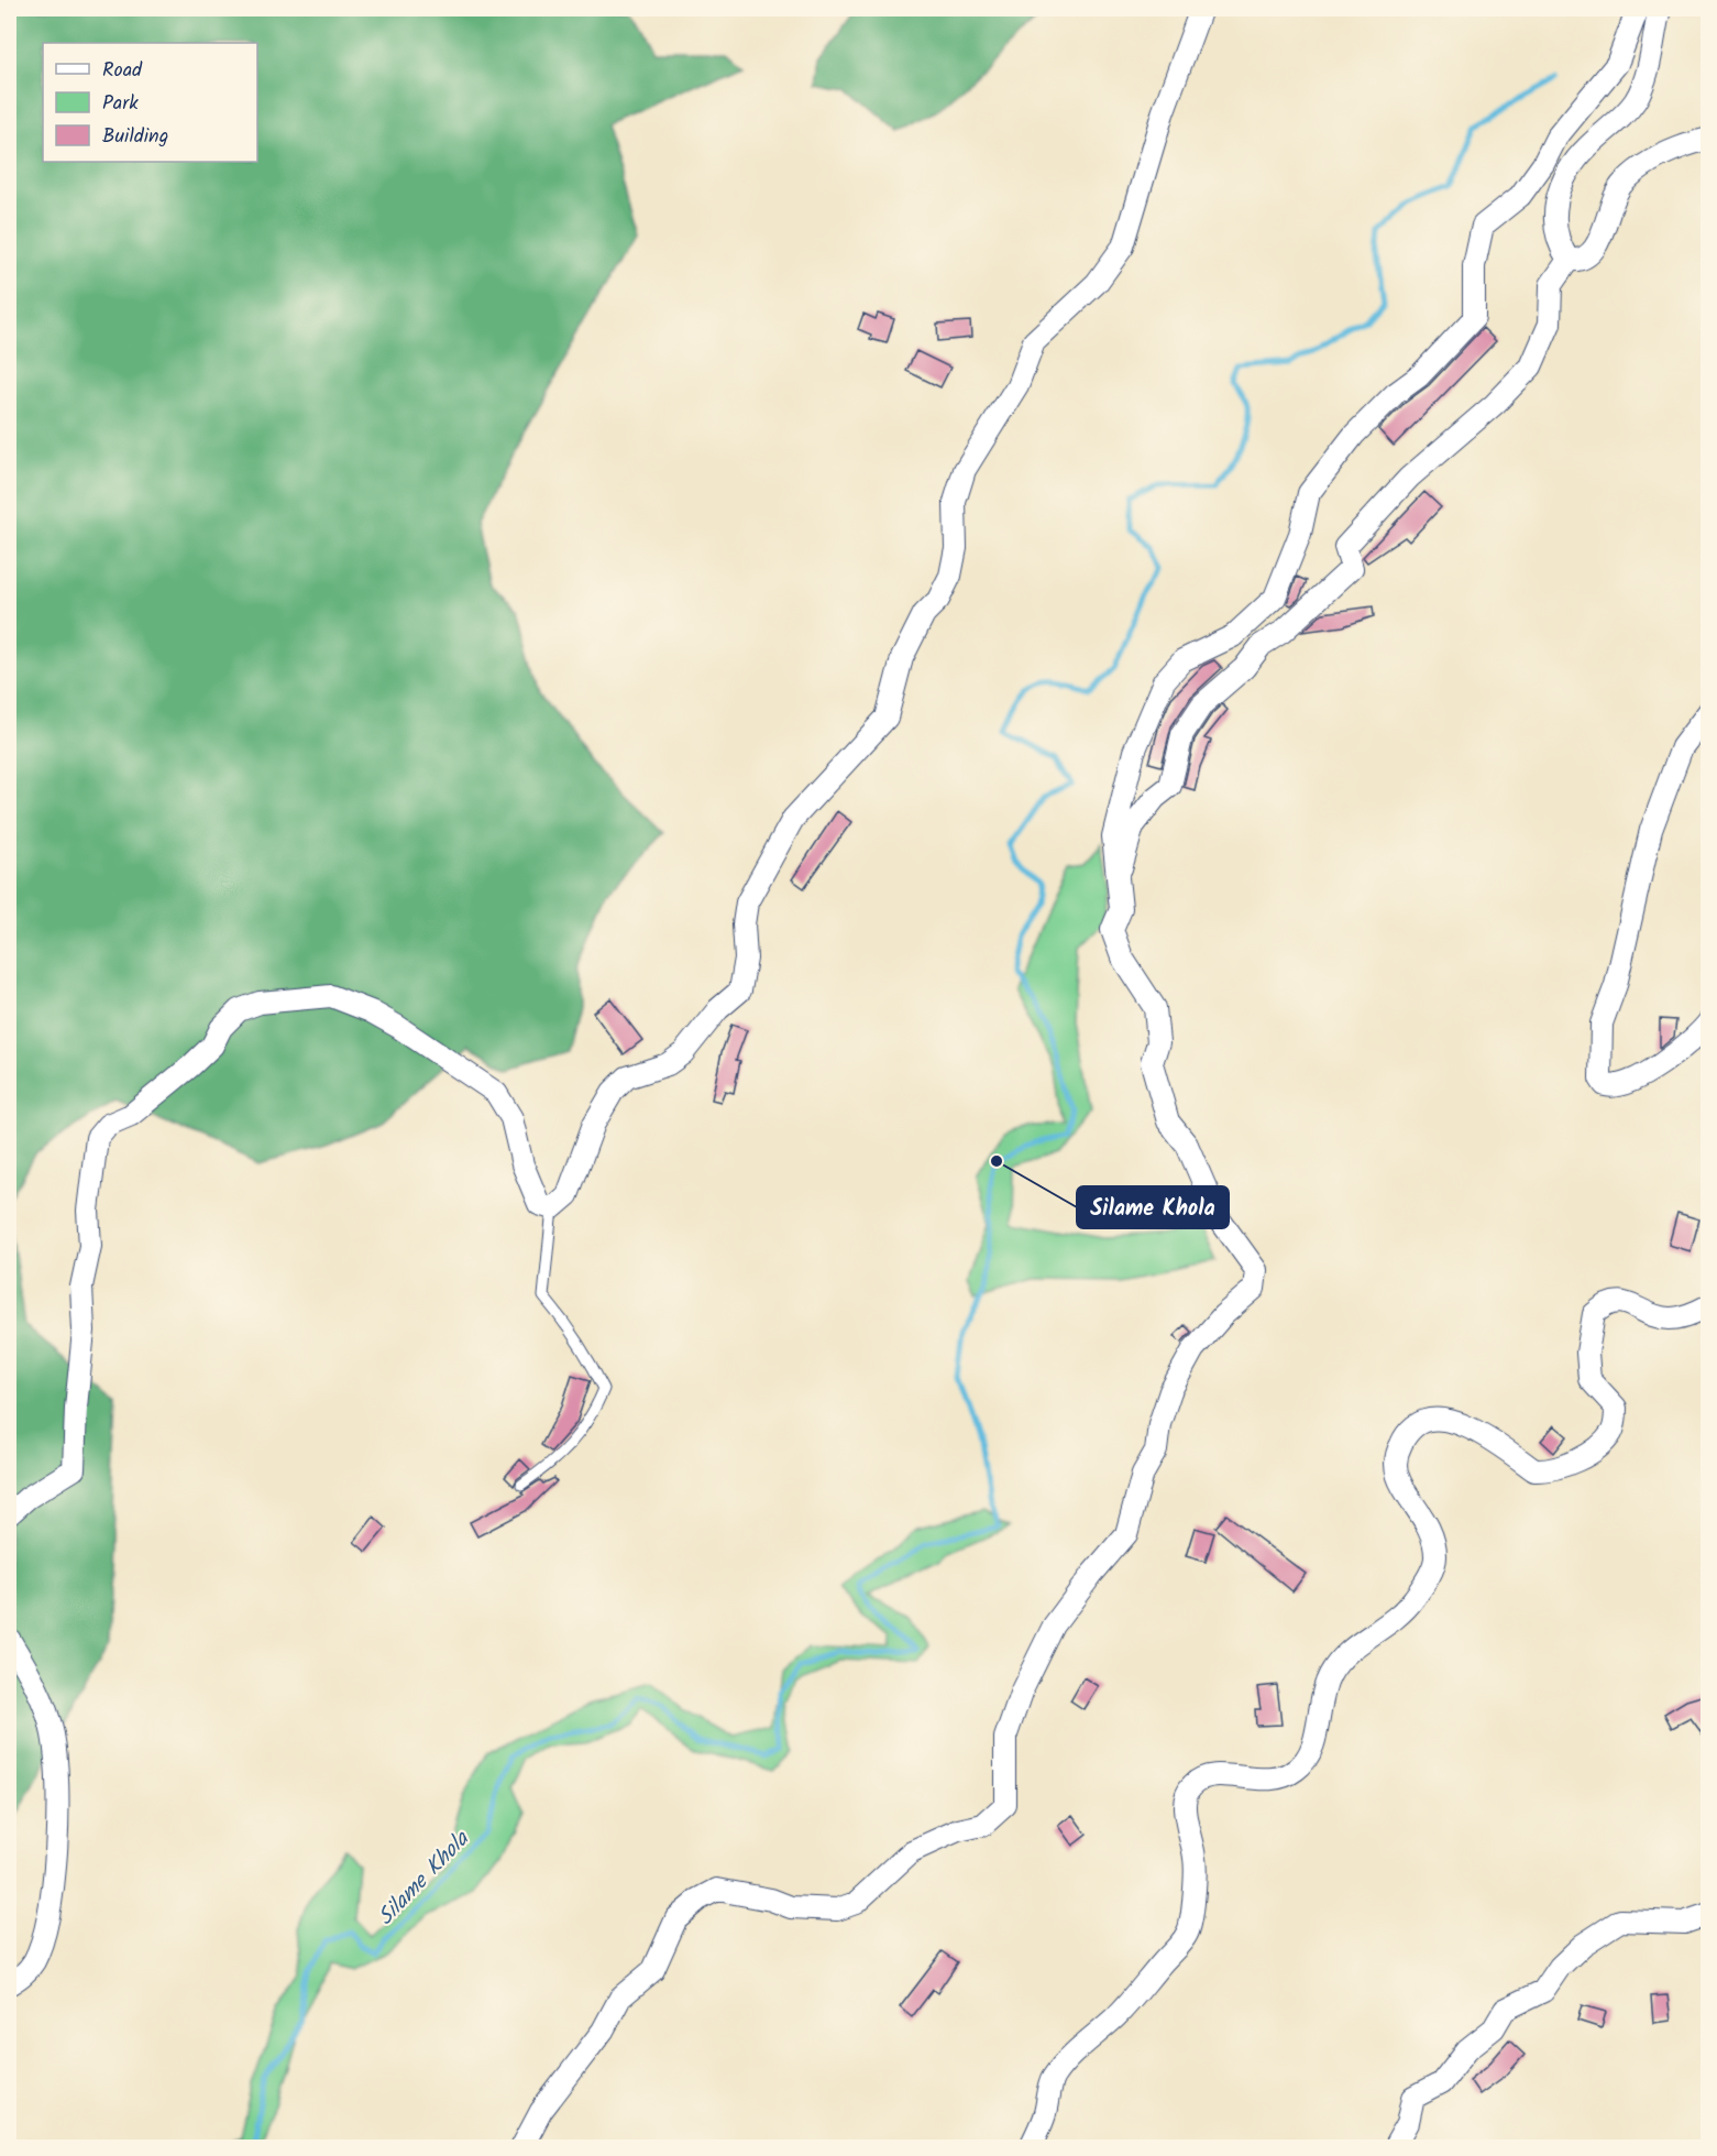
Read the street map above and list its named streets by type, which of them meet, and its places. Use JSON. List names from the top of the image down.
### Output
{
  "water": ["Silame Khola"],
  "places": ["Silame Khola"],
  "legend": ["Road", "Park", "Building"]
}
